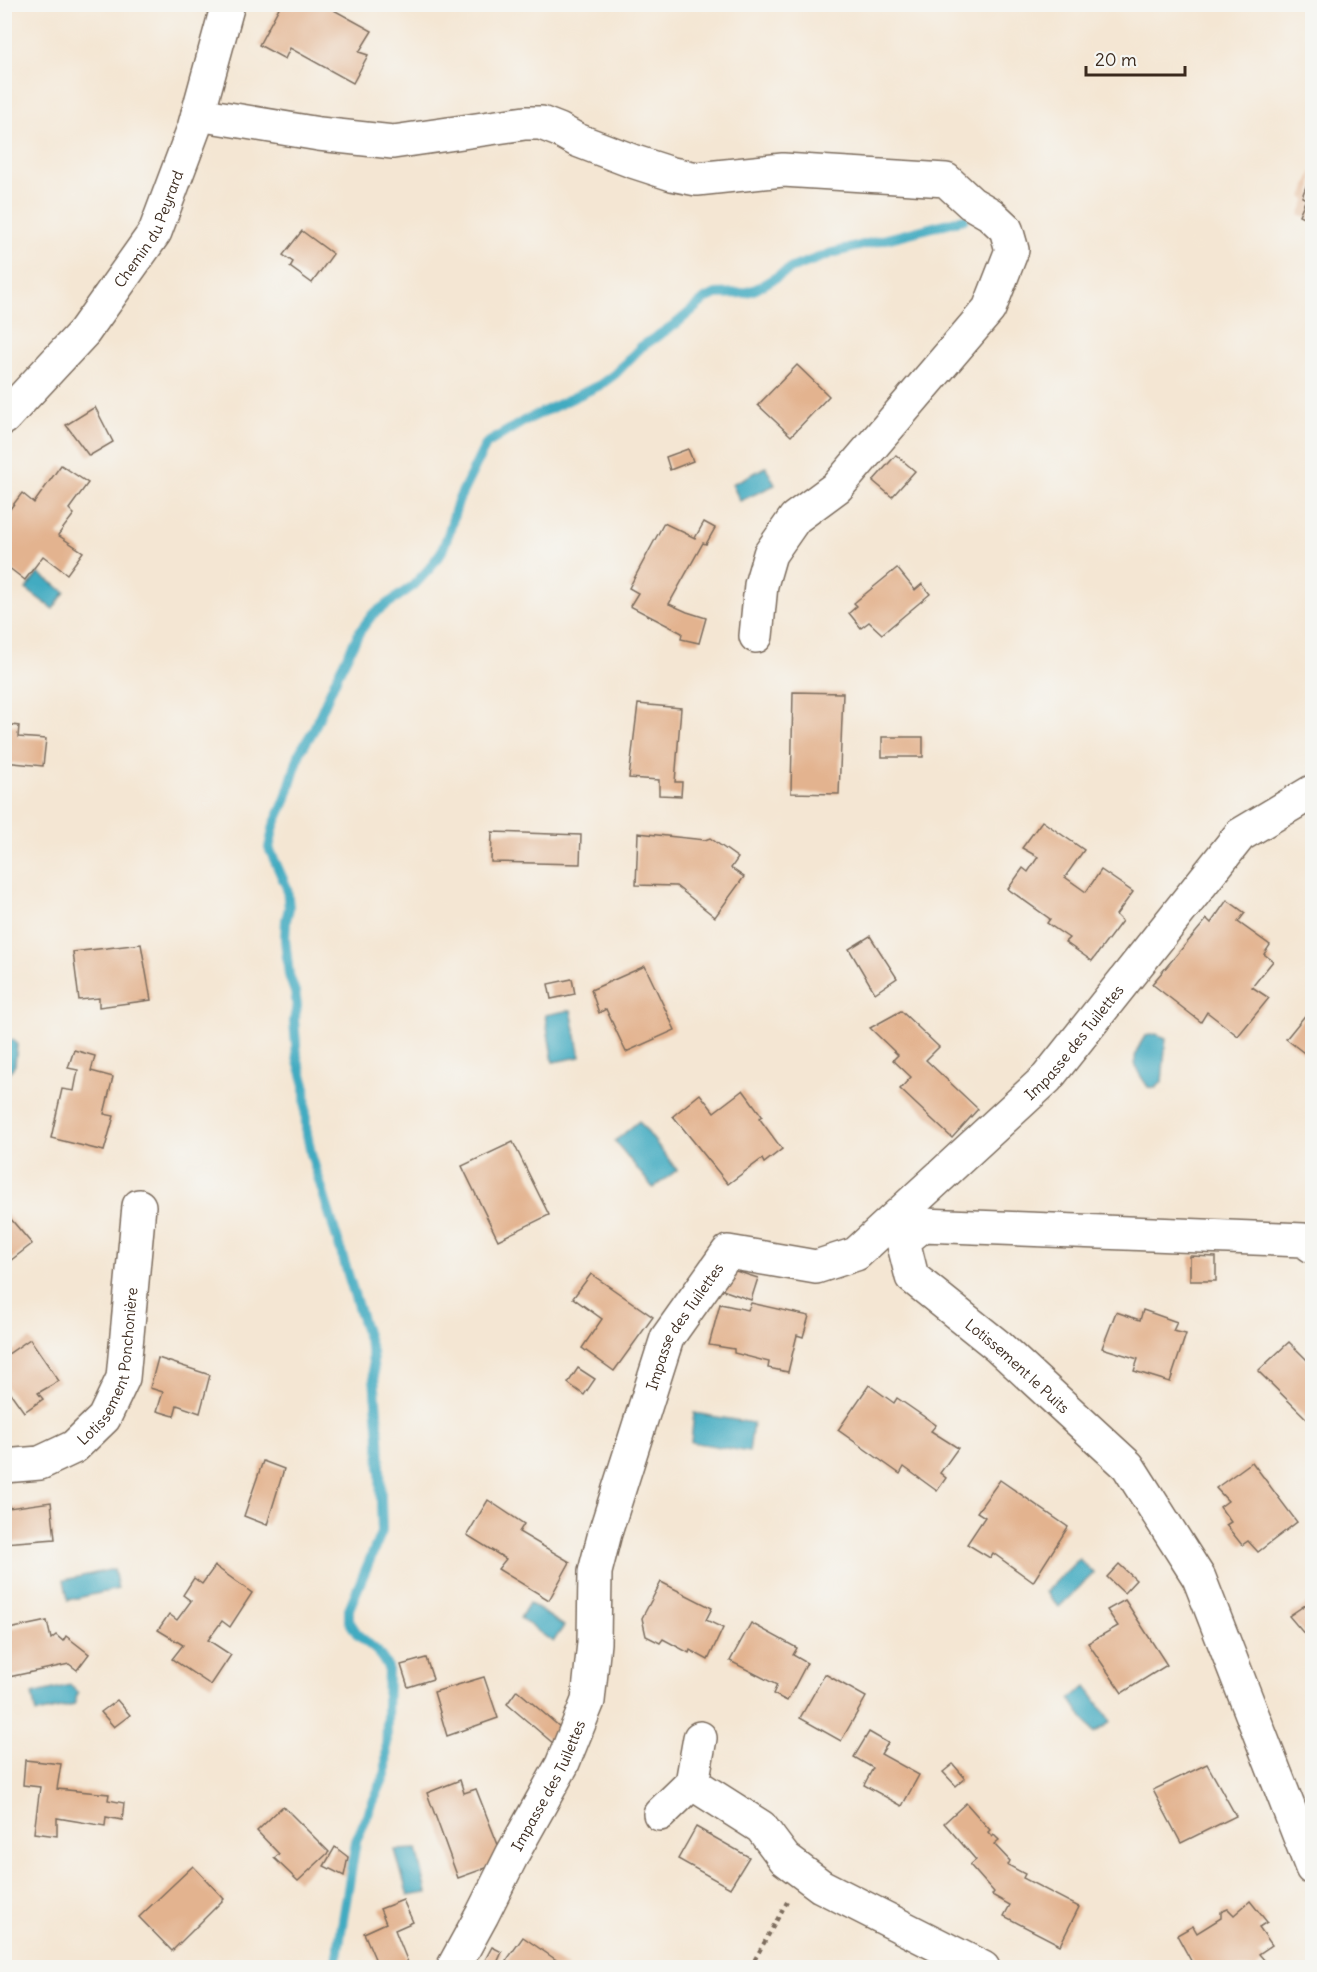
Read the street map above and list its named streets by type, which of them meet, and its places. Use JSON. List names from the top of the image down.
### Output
{
  "streets": {
    "street": [
      "Chemin du Peyrard",
      "Impasse des Tuilettes",
      "Lotissement Ponchonière",
      "Lotissement le Puits"
    ]
  },
  "scale_bar": "20 m"
}
